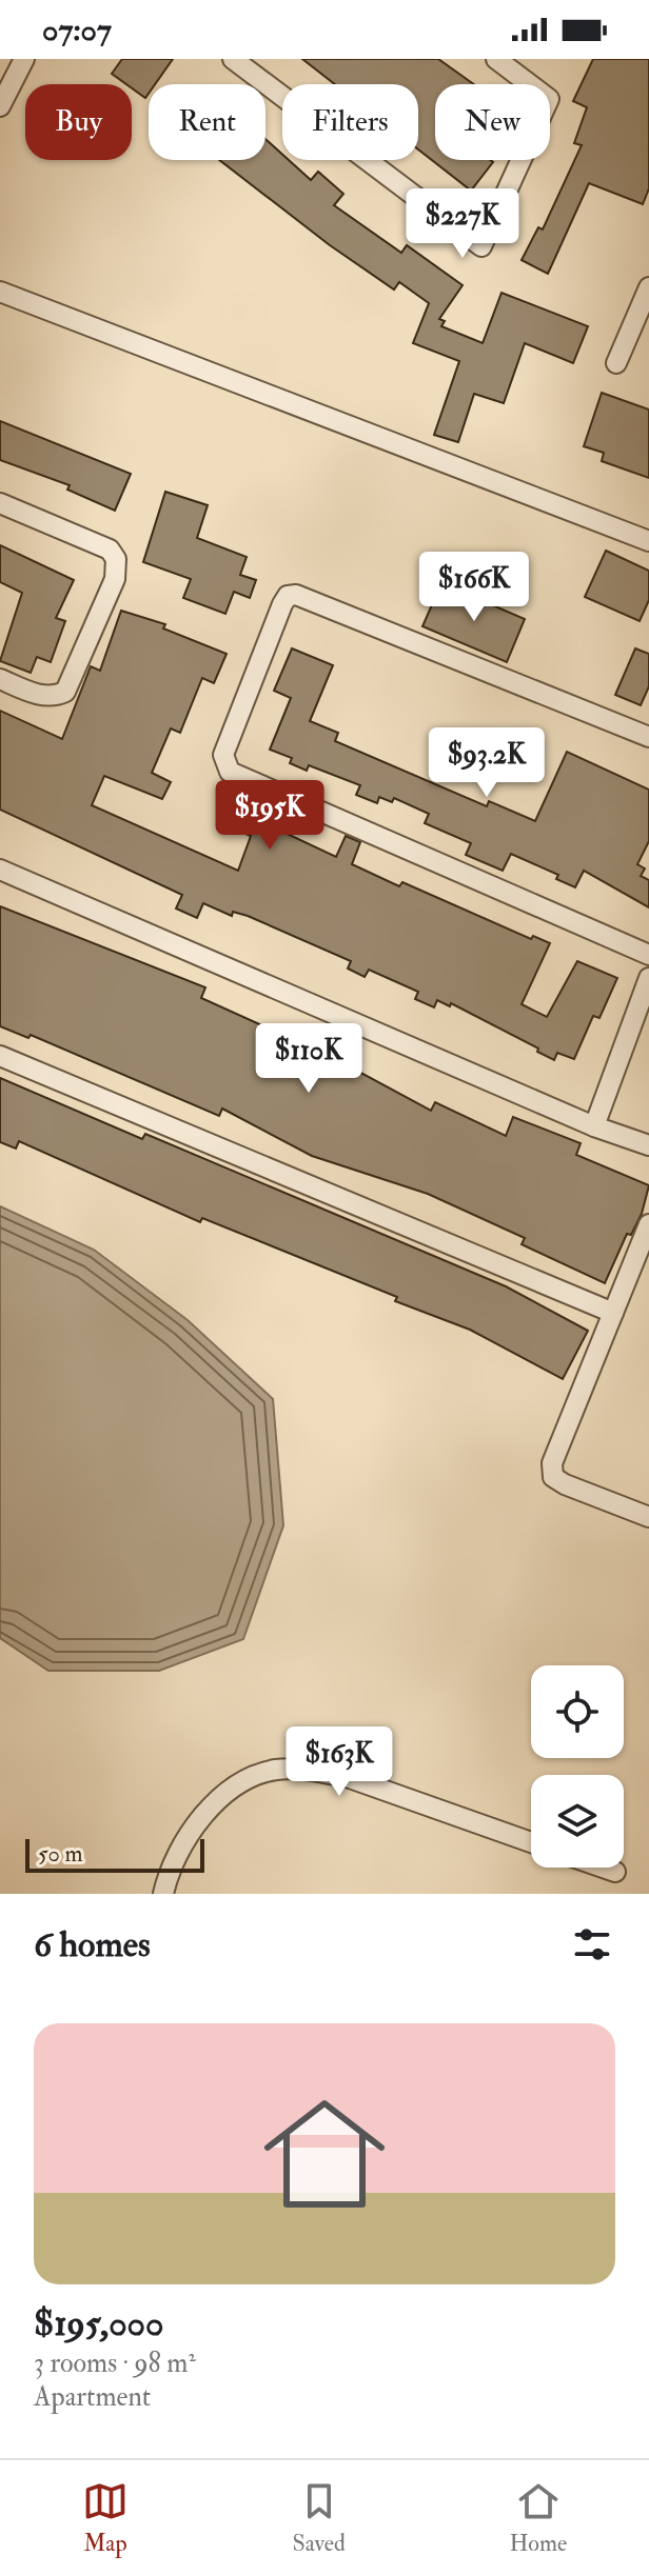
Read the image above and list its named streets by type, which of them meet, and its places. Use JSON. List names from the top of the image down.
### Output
{
  "scale_bar": "50 m",
  "page": {
    "status": "07:07",
    "chip": [
      "Buy",
      "Rent",
      "Filters",
      "New"
    ],
    "price": [
      "$227K",
      "$166K",
      "$93.2K",
      "$195K",
      "$110K",
      "$163K"
    ],
    "scale": "50 m",
    "heading": "6 homes",
    "list": [
      {
        "name": "$195,000",
        "note": "3 rooms · 98 m² · Apartment"
      }
    ],
    "tabs": ["Map", "Saved", "Home"]
  }
}
